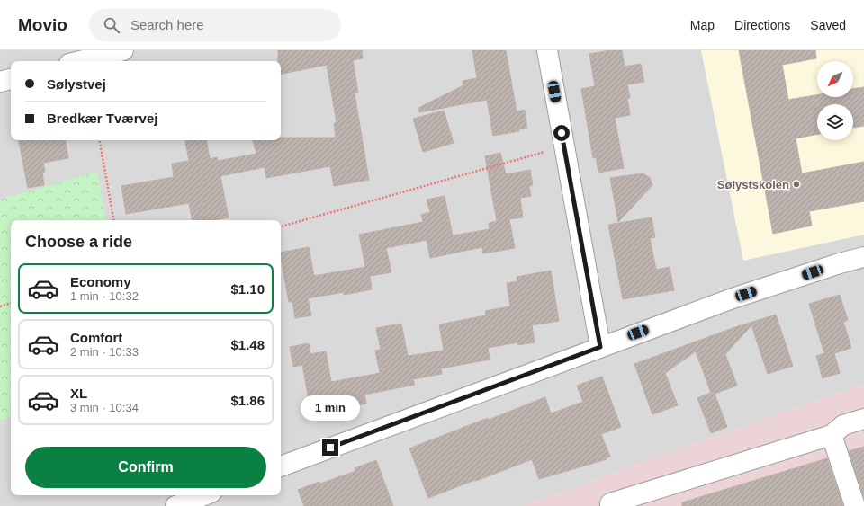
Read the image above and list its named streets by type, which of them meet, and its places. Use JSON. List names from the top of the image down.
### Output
{
  "places": ["Sølystskolen"],
  "north": "bottom left",
  "page": {
    "header": "Movio",
    "search": "Search here",
    "nav": ["Map", "Directions", "Saved"],
    "banner": ["Sølystvej", "Bredkær Tværvej"],
    "heading": "Choose a ride",
    "list": [
      {
        "name": "Economy",
        "note": "1 min · 10:32",
        "value": "$1.10"
      },
      {
        "name": "Comfort",
        "note": "2 min · 10:33",
        "value": "$1.48"
      },
      {
        "name": "XL",
        "note": "3 min · 10:34",
        "value": "$1.86"
      }
    ],
    "bubble": "1 min",
    "buttons": "Confirm"
  }
}
